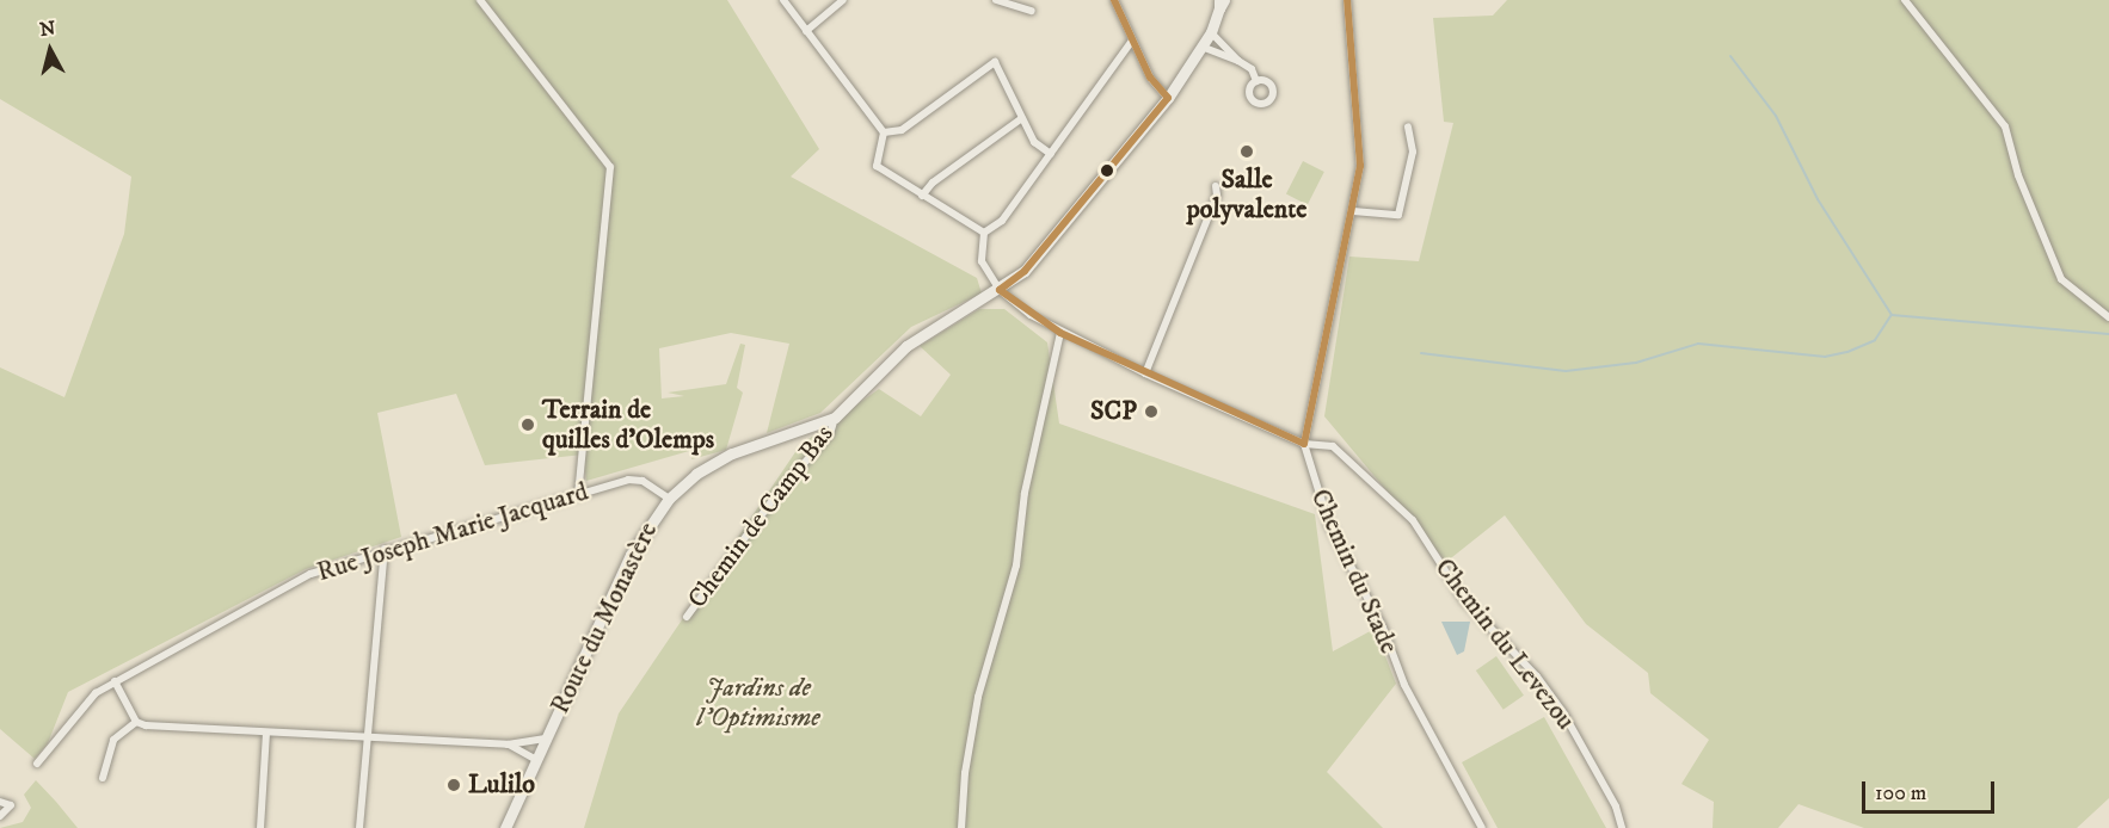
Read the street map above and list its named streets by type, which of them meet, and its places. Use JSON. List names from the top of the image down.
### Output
{
  "streets": {
    "street": [
      "Chemin de Camp Bas",
      "Rue Joseph Marie Jacquard",
      "Chemin du Stade",
      "Route du Monastère",
      "Chemin du Levezou"
    ]
  },
  "crossings": [
    ["Chemin de Camp Bas", "Route du Monastère"],
    ["Rue Joseph Marie Jacquard", "Route du Monastère"],
    ["Chemin du Stade", "Chemin du Levezou"]
  ],
  "parks": ["Jardins de l’Optimisme"],
  "places": [
    "Salle polyvalente",
    "SCP",
    "Terrain de quilles d'Olemps",
    "Lulilo"
  ],
  "scale_bar": "100 m",
  "north": "top"
}
